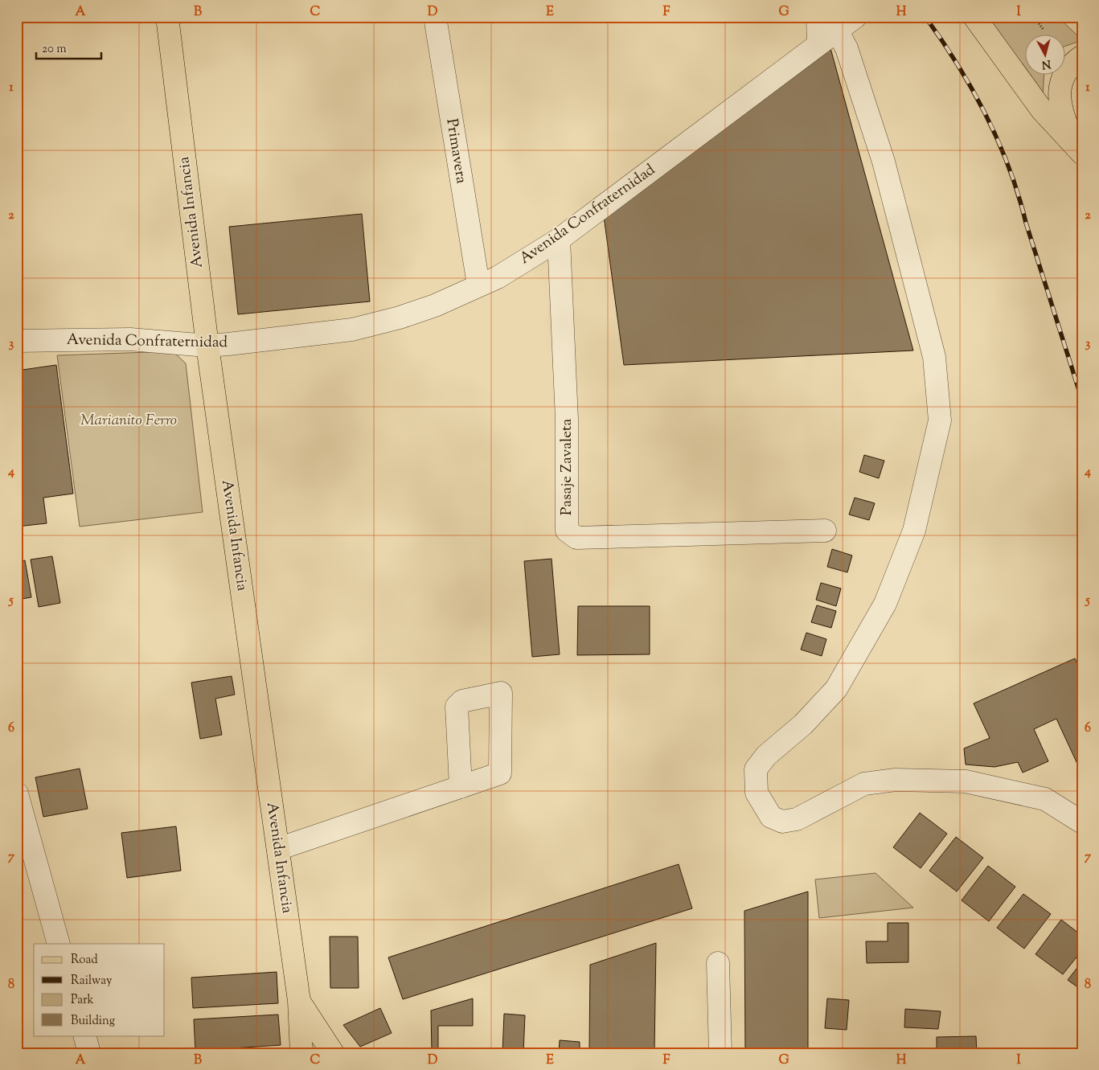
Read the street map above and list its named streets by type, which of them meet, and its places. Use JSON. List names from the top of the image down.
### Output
{
  "streets": {
    "main road": ["Avenida Infancia"],
    "street": ["Primavera", "Avenida Confraternidad", "Pasaje Zavaleta"]
  },
  "crossings": [
    ["Primavera", "Avenida Confraternidad"],
    ["Avenida Infancia", "Avenida Confraternidad"],
    ["Avenida Confraternidad", "Pasaje Zavaleta"]
  ],
  "parks": ["Marianito Ferro"],
  "legend": [
    "Road",
    "Railway",
    "Park",
    "Building"
  ],
  "scale_bar": "20 m",
  "north": "bottom",
  "grid": {
    "columns": [
      "A",
      "B",
      "C",
      "D",
      "E",
      "F",
      "G",
      "H",
      "I"
    ],
    "rows": [
      "1",
      "2",
      "3",
      "4",
      "5",
      "6",
      "7",
      "8"
    ]
  }
}
